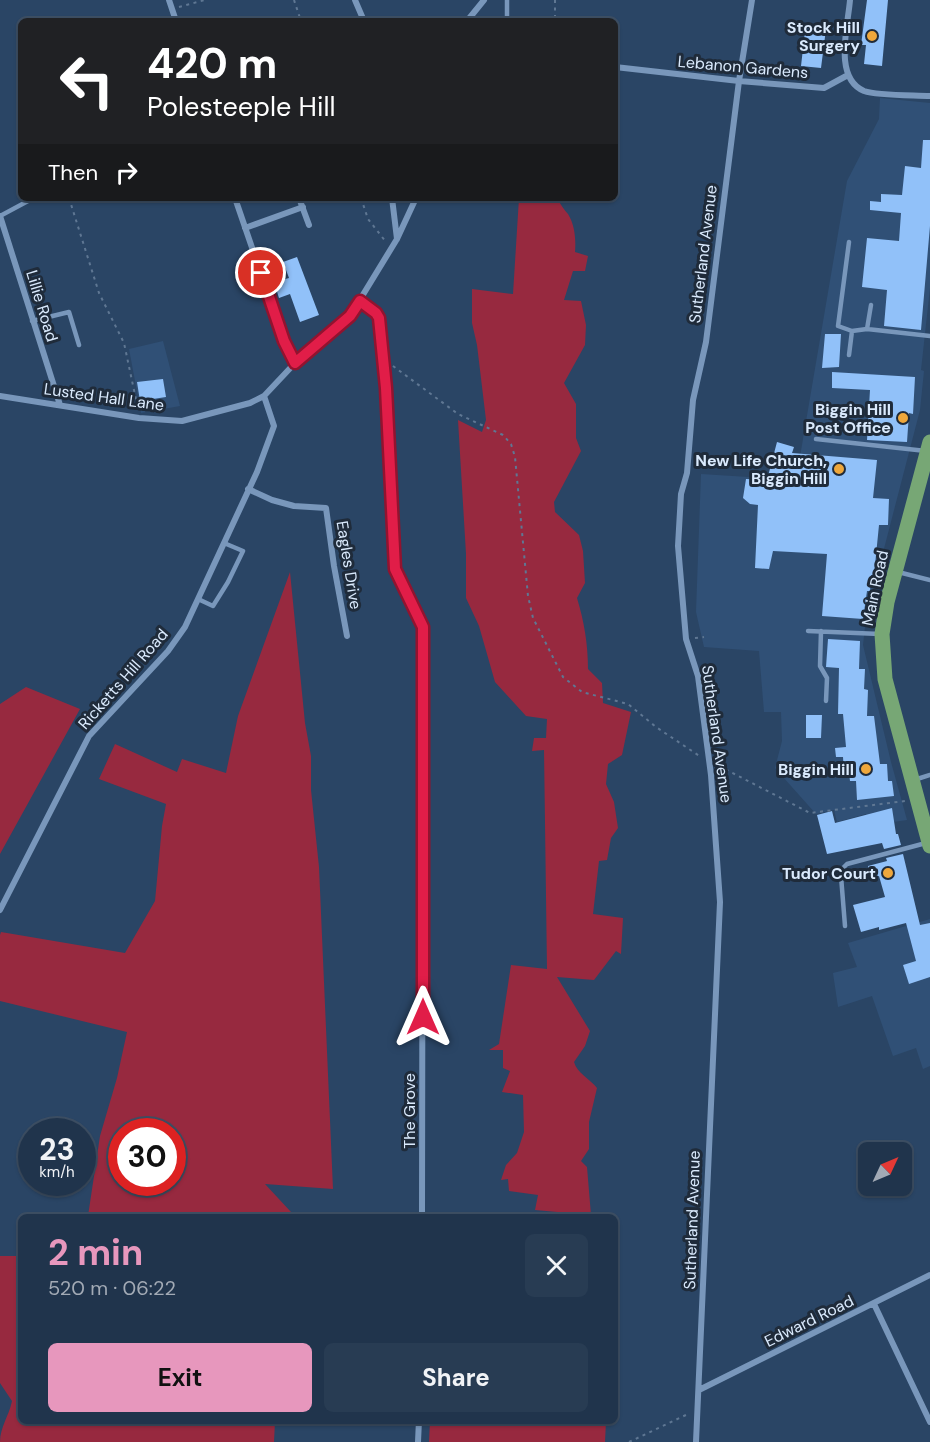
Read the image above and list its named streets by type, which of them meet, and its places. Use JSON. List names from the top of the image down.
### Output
{
  "streets": {
    "main road": ["Main Road"],
    "street": [
      "Lebanon Gardens",
      "Sutherland Avenue",
      "Lillie Road",
      "Lusted Hall Lane",
      "Eagles Drive",
      "Ricketts Hill Road",
      "The Grove",
      "Edward Road"
    ]
  },
  "crossings": [
    ["Lebanon Gardens", "Sutherland Avenue"],
    ["Sutherland Avenue", "Edward Road"],
    ["Lillie Road", "Lusted Hall Lane"],
    ["Lusted Hall Lane", "Ricketts Hill Road"],
    ["Lusted Hall Lane", "The Grove"],
    ["Eagles Drive", "Ricketts Hill Road"]
  ],
  "places": [
    "Stock Hill Surgery",
    "Biggin Hill Post Office",
    "New Life Church, Biggin Hill",
    "Biggin Hill",
    "Tudor Court"
  ],
  "north": "top right",
  "page": {
    "turn": ["420 m", "Polesteeple Hill"],
    "then": "Then",
    "speed": "23 km/h",
    "limit": "30",
    "heading": ["2 min", "520 m · 06:22"],
    "buttons": ["Exit", "Share"]
  }
}
